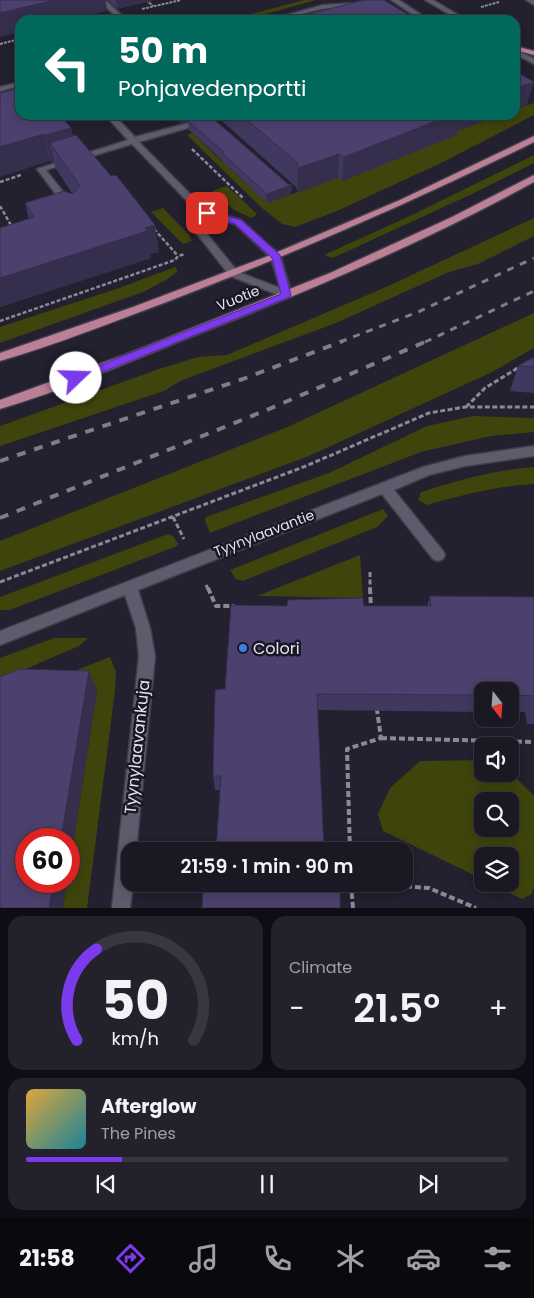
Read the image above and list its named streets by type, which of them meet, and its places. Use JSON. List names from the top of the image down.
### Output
{
  "streets": {
    "main road": ["Vuotie"],
    "street": ["Tyynylaavantie", "Tyynylaavankuja"]
  },
  "crossings": [
    ["Tyynylaavantie", "Tyynylaavankuja"]
  ],
  "places": ["Colori"],
  "north": "bottom",
  "page": {
    "turn": ["50 m", "Pohjavedenportti"],
    "limit": "60",
    "trip": "21:59 · 1 min · 90 m",
    "tile": "Climate",
    "heat": ["−", "21.5°", "+"],
    "song": ["Afterglow", "The Pines"],
    "tabs": "21:58",
    "gauge": ["50", "km/h"]
  }
}
